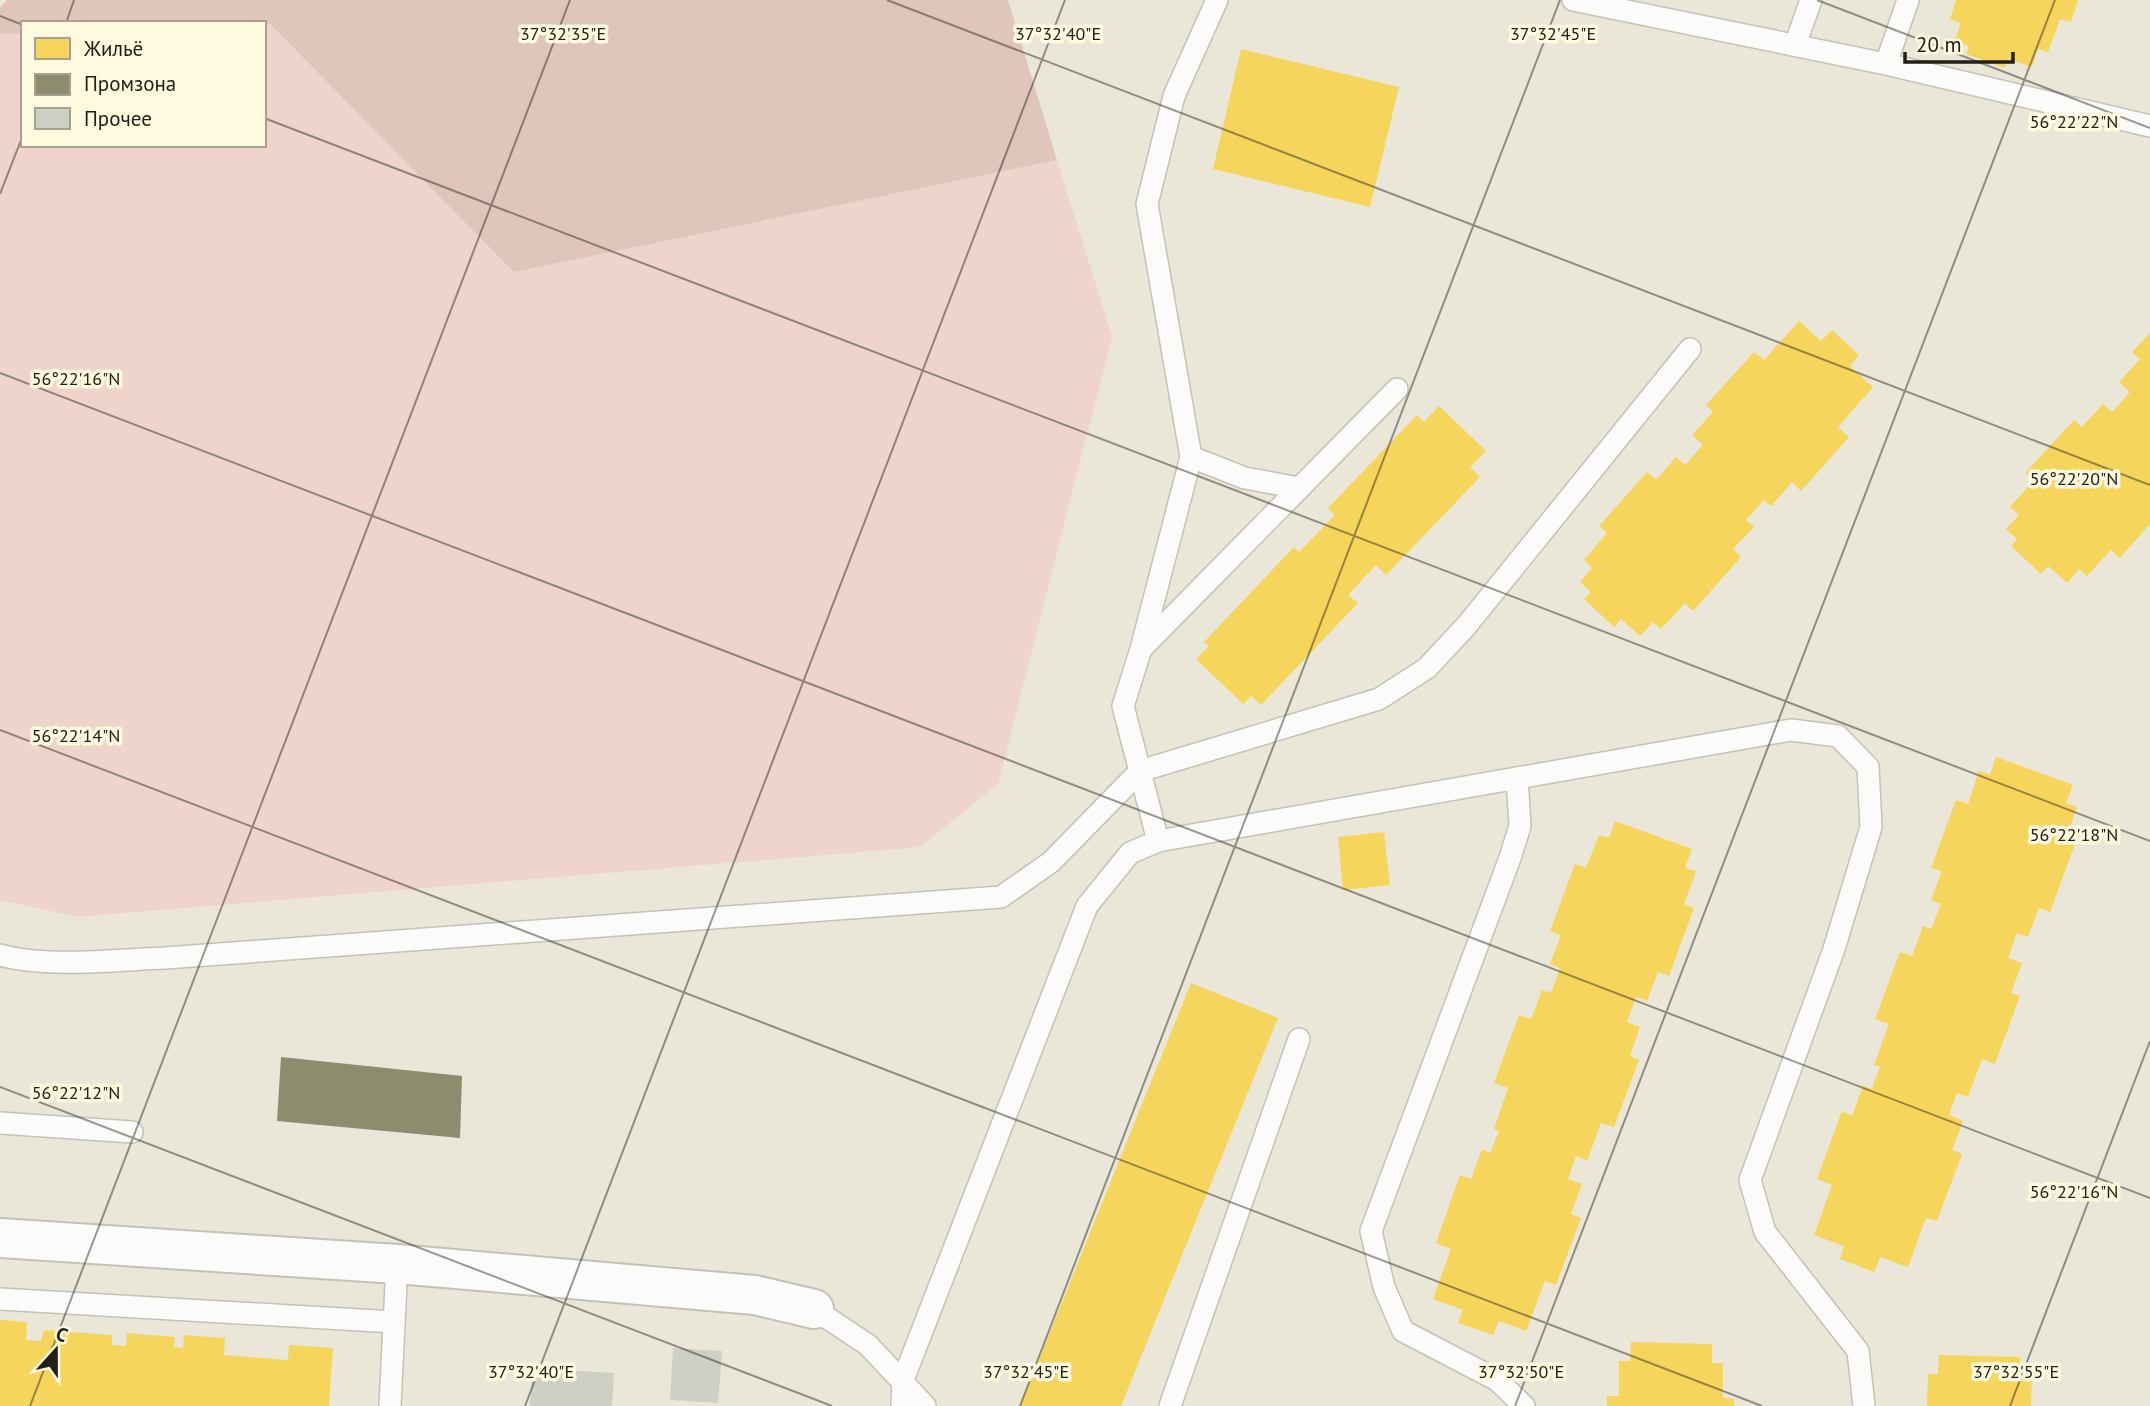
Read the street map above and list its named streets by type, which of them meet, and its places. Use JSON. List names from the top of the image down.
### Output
{
  "legend": ["Жильё", "Промзона", "Прочее"],
  "scale_bar": "20 m",
  "north": "top",
  "coordinates": [
    "37°32'35\"E",
    "37°32'40\"E",
    "37°32'45\"E",
    "56°22'22\"N",
    "56°22'16\"N",
    "56°22'20\"N",
    "56°22'14\"N",
    "56°22'18\"N",
    "56°22'12\"N",
    "37°32'50\"E",
    "37°32'55\"E"
  ]
}
